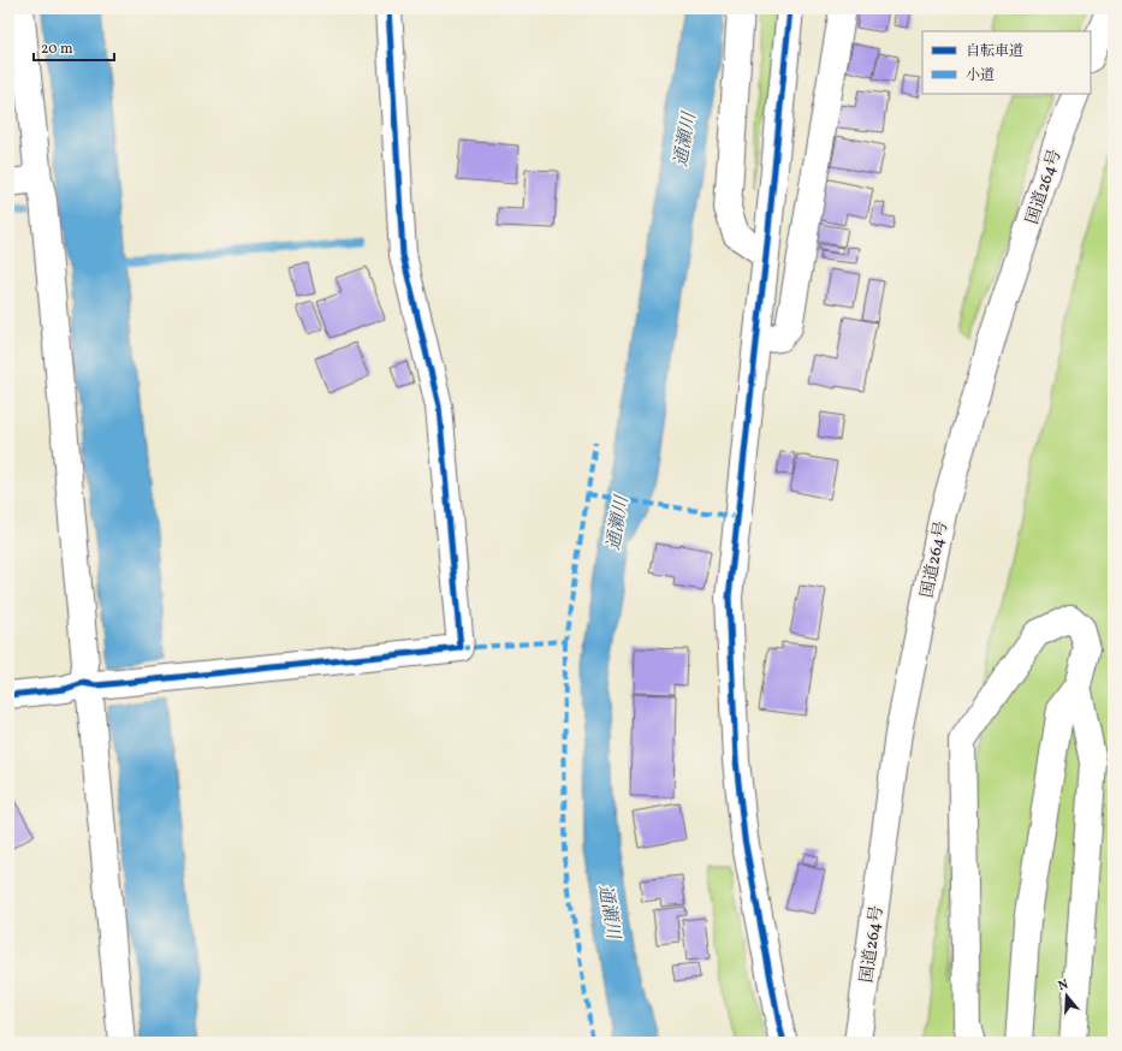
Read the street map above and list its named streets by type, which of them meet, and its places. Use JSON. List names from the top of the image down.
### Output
{
  "streets": {
    "main road": ["国道264号"]
  },
  "water": ["通瀬川"],
  "legend": ["自転車道", "小道"],
  "scale_bar": "20 m",
  "north": "top"
}
